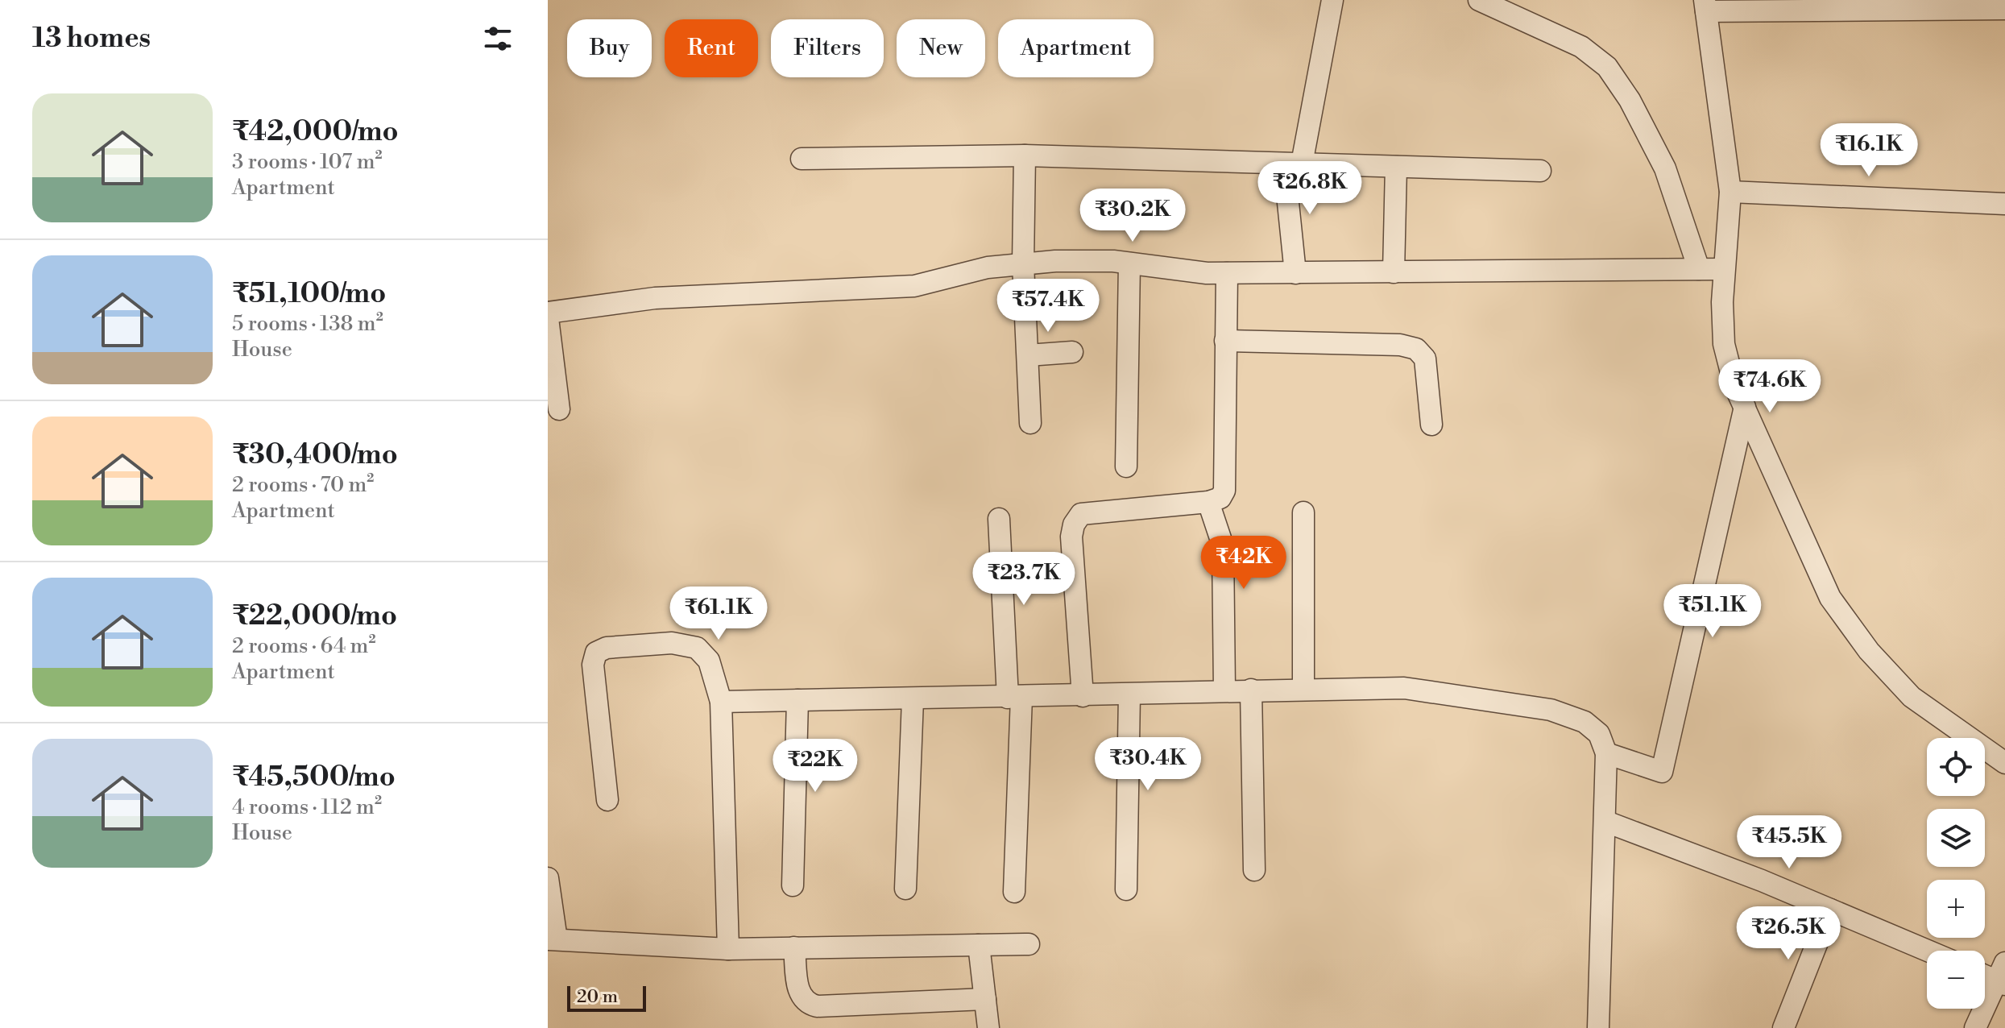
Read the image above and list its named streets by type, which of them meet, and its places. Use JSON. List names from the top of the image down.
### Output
{
  "scale_bar": "20 m",
  "page": {
    "heading": "13 homes",
    "chip": [
      "Buy",
      "Rent",
      "Filters",
      "New",
      "Apartment"
    ],
    "list": [
      {
        "name": "₹42,000/mo",
        "note": "3 rooms · 107 m² · Apartment"
      },
      {
        "name": "₹51,100/mo",
        "note": "5 rooms · 138 m² · House"
      },
      {
        "name": "₹30,400/mo",
        "note": "2 rooms · 70 m² · Apartment"
      },
      {
        "name": "₹22,000/mo",
        "note": "2 rooms · 64 m² · Apartment"
      },
      {
        "name": "₹45,500/mo",
        "note": "4 rooms · 112 m² · House"
      }
    ],
    "price": [
      "₹16.1K",
      "₹26.8K",
      "₹30.2K",
      "₹57.4K",
      "₹74.6K",
      "₹42K",
      "₹23.7K",
      "₹51.1K",
      "₹61.1K",
      "₹30.4K",
      "₹22K",
      "₹45.5K",
      "₹26.5K"
    ],
    "map_buttons": ["+", "−"],
    "scale": "20 m"
  }
}
